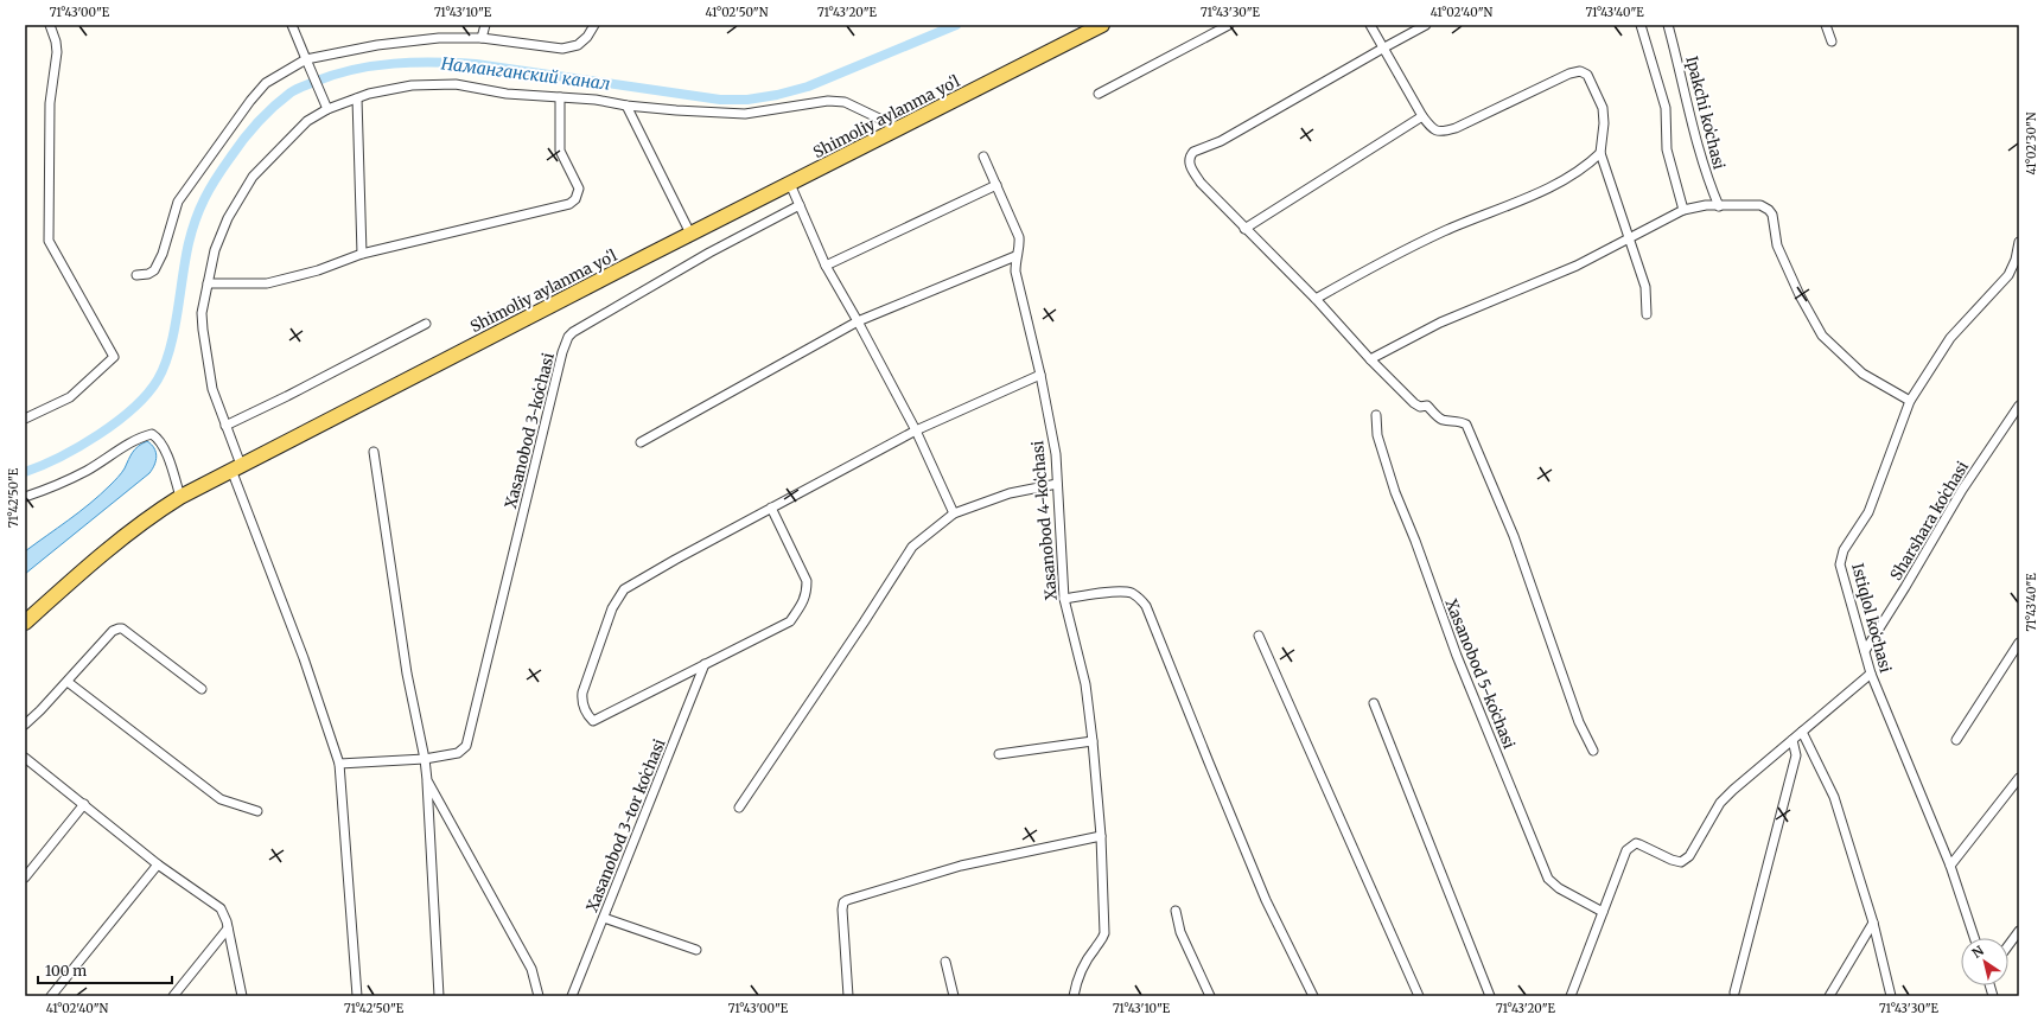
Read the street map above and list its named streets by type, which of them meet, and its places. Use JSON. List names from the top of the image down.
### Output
{
  "streets": {
    "main road": ["Shimoliy aylanma yoʻl"],
    "street": [
      "Ipakchi koʻchasi",
      "Xasanobod 3-koʻchasi",
      "Xasanobod 4-koʻchasi",
      "Sharshara koʻchasi",
      "Istiqlol koʻchasi",
      "Xasanobod 5-koʻchasi",
      "Xasanobod 3-tor koʻchasi"
    ]
  },
  "crossings": [
    ["Sharshara koʻchasi", "Istiqlol koʻchasi"]
  ],
  "water": ["Наманганский канал"],
  "scale_bar": "100 m",
  "north": "top left",
  "coordinates": [
    "71°43'00\"E",
    "71°43'10\"E",
    "41°02'50\"N",
    "71°43'20\"E",
    "71°43'30\"E",
    "41°02'40\"N",
    "71°43'40\"E",
    "41°02'30\"N",
    "71°42'50\"E"
  ]
}
